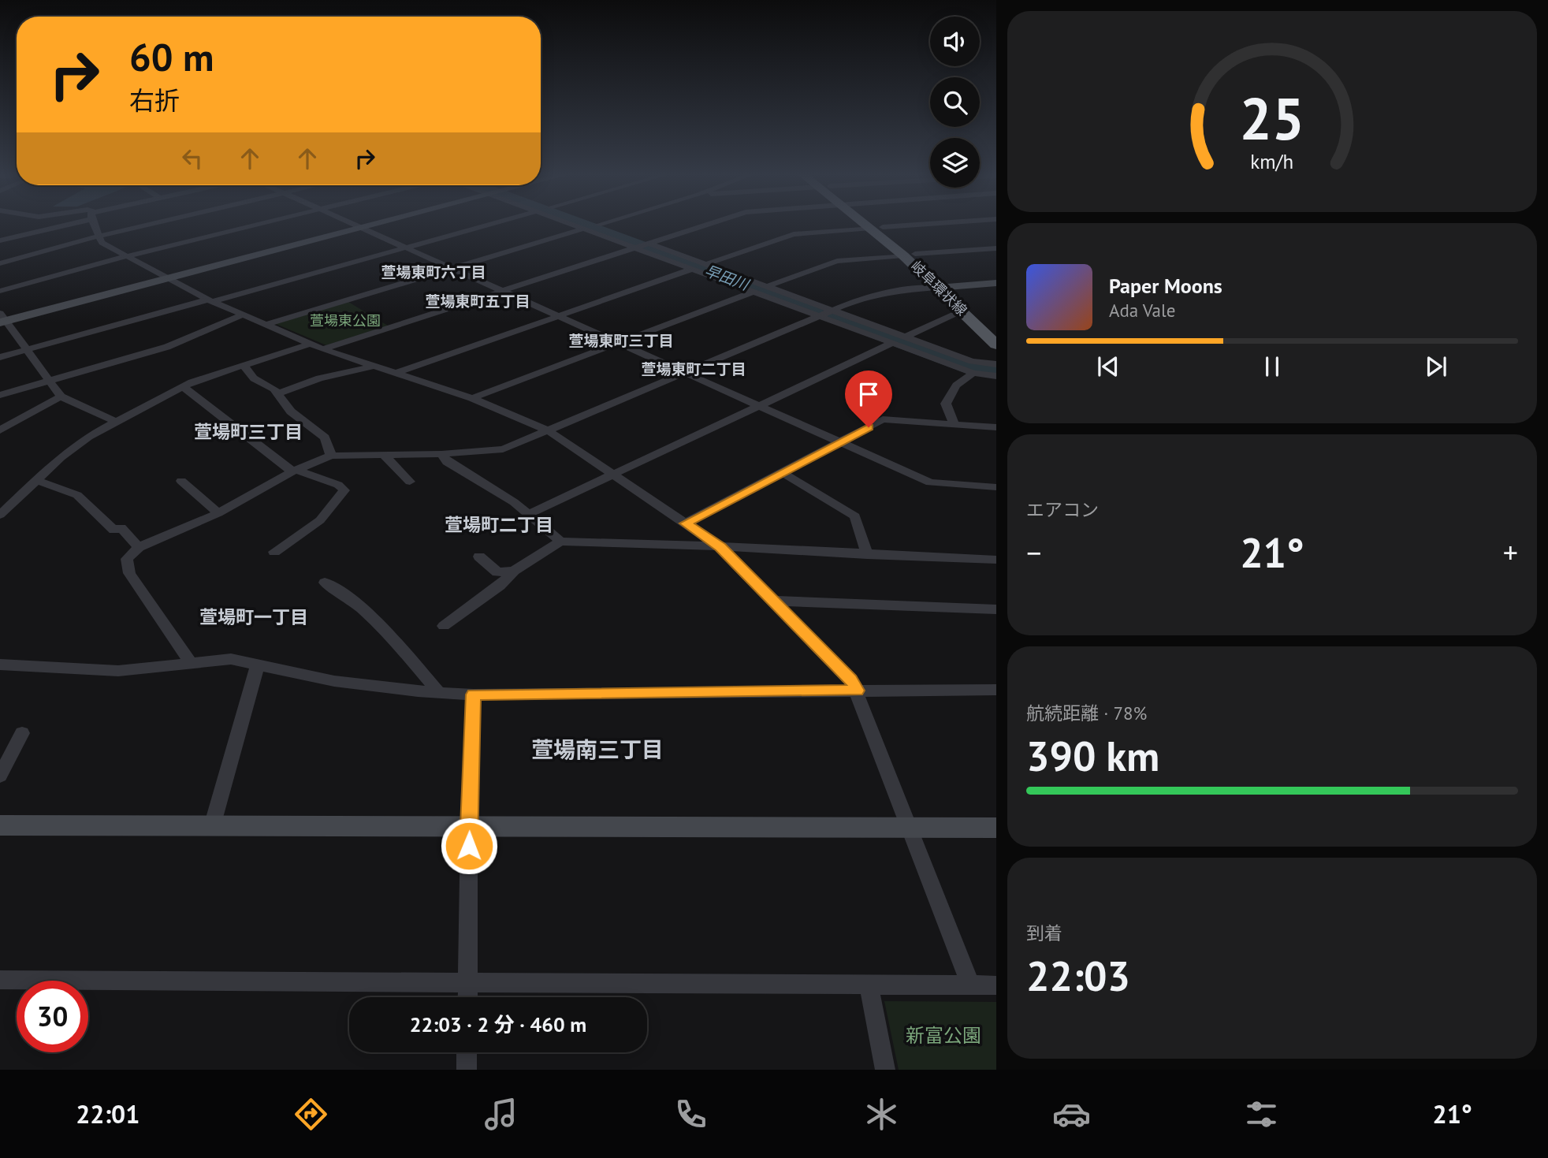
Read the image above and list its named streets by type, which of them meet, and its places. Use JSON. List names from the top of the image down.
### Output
{
  "streets": {
    "main road": ["岐阜環状線"]
  },
  "districts": [
    "萱場東町六丁目",
    "萱場東町五丁目",
    "萱場東町三丁目",
    "萱場東町二丁目",
    "萱場町三丁目",
    "萱場町二丁目",
    "萱場町一丁目",
    "萱場南三丁目"
  ],
  "water": ["早田川"],
  "parks": ["萱場東公園", "新富公園"],
  "page": {
    "turn": ["60 m", "右折"],
    "song": ["Paper Moons", "Ada Vale"],
    "tile": [
      "エアコン",
      ["航続距離 · 78%", "390 km"],
      ["到着", "22:03"]
    ],
    "heat": ["−", "21°", "+"],
    "limit": "30",
    "trip": "22:03 · 2 分 · 460 m",
    "tabs": ["22:01", "21°"],
    "gauge": ["25", "km/h"]
  }
}
